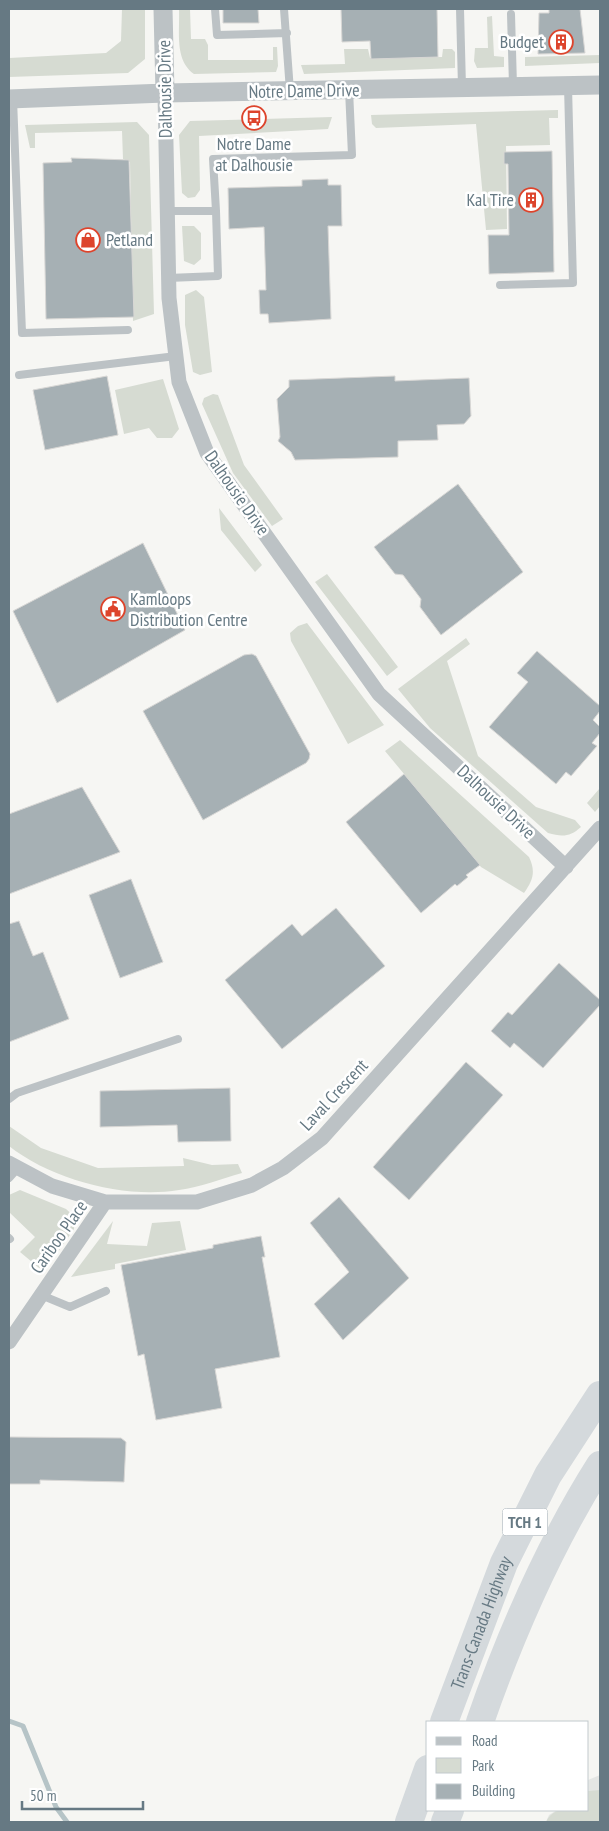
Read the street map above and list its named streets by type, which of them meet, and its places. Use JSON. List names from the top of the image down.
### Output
{
  "streets": {
    "highway": ["TCH 1", "Trans-Canada Highway"],
    "street": [
      "Dalhousie Drive",
      "Notre Dame Drive",
      "Laval Crescent",
      "Cariboo Place"
    ]
  },
  "crossings": [
    ["Dalhousie Drive", "Notre Dame Drive"],
    ["Dalhousie Drive", "Laval Crescent"],
    ["Laval Crescent", "Cariboo Place"]
  ],
  "places": {
    "building": ["Budget", "Kal Tire"],
    "bus stop": ["Notre Dame at Dalhousie"],
    "shop": ["Petland"],
    "public building": ["Kamloops Distribution Centre"]
  },
  "legend": ["Road", "Park", "Building"],
  "scale_bar": "50 m"
}
